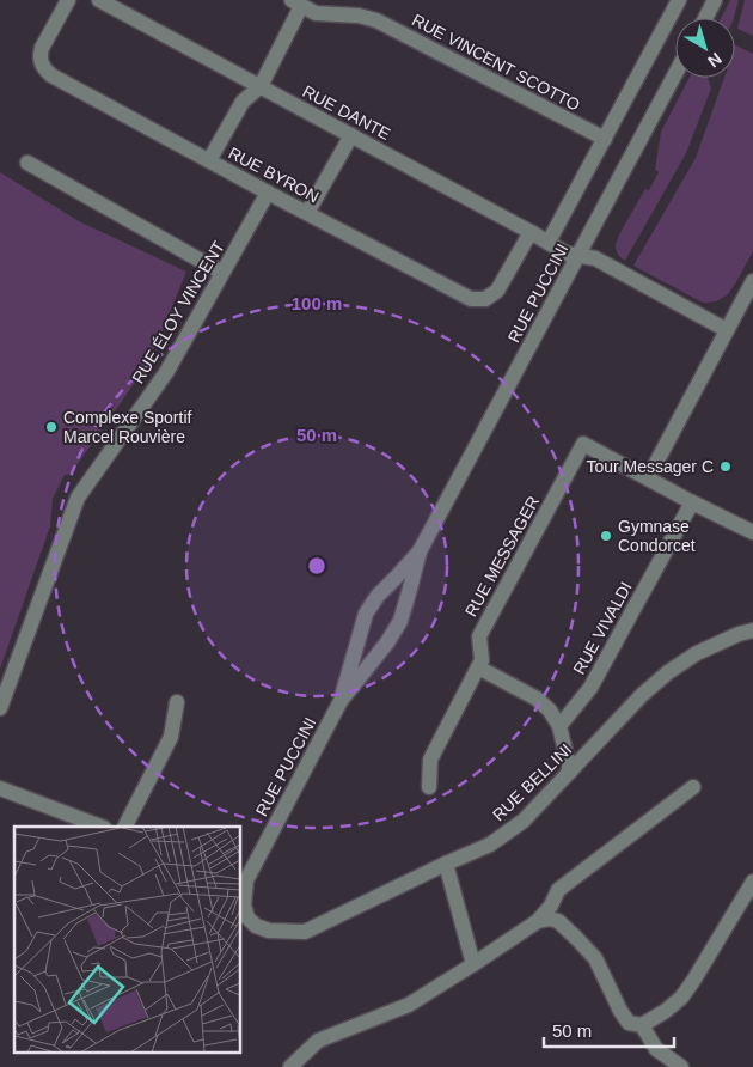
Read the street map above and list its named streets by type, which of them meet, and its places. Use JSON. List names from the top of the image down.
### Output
{
  "streets": {
    "street": [
      "RUE VINCENT SCOTTO",
      "RUE DANTE",
      "RUE BYRON",
      "RUE PUCCINI",
      "RUE ÉLOY VINCENT",
      "RUE MESSAGER",
      "RUE VIVALDI",
      "RUE BELLINI"
    ]
  },
  "crossings": [
    ["RUE DANTE", "RUE BYRON"],
    ["RUE DANTE", "RUE PUCCINI"],
    ["RUE BYRON", "RUE ÉLOY VINCENT"],
    ["RUE PUCCINI", "RUE BELLINI"],
    ["RUE MESSAGER", "RUE VIVALDI"]
  ],
  "places": ["Complexe Sportif Marcel Rouvière", "Tour Messager C", "Gymnase Condorcet"],
  "scale_bar": "50 m",
  "north": "bottom right",
  "rings": ["100 m", "50 m"]
}
